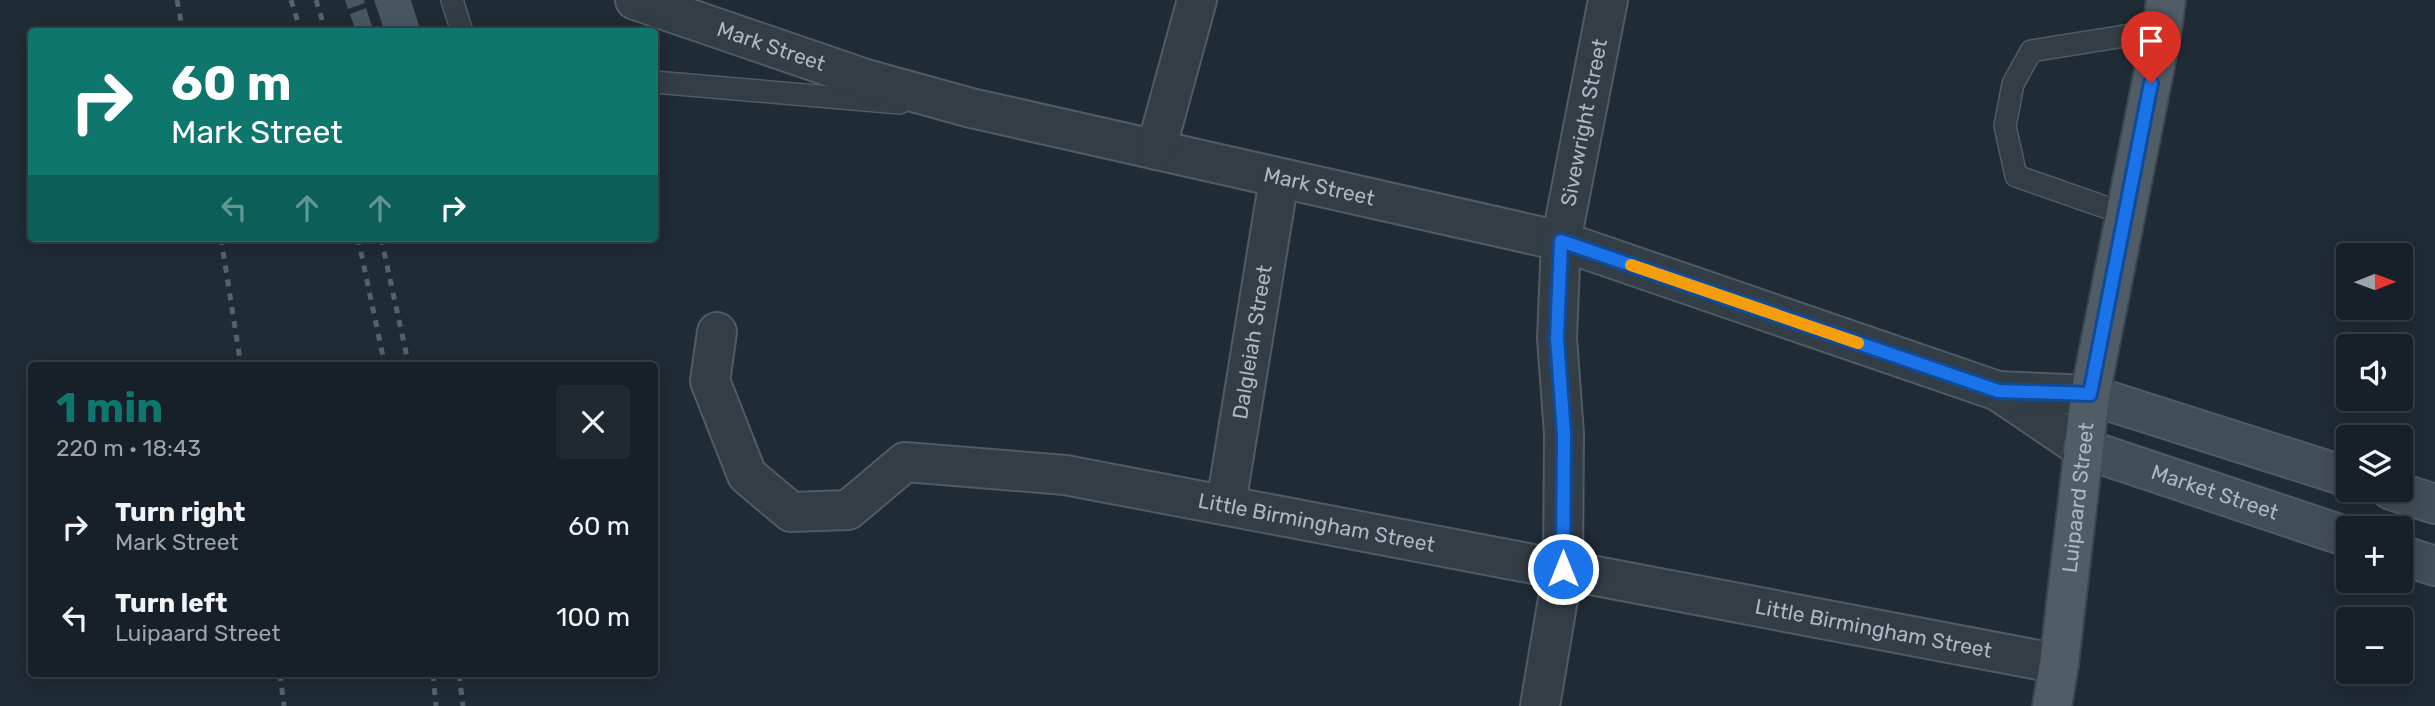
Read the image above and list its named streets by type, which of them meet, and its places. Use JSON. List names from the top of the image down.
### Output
{
  "streets": {
    "main road": ["Luipaard Street"],
    "street": [
      "Mark Street",
      "Sivewright Street",
      "Dalgleiah Street",
      "Market Street",
      "Little Birmingham Street"
    ]
  },
  "crossings": [
    ["Mark Street", "Sivewright Street"],
    ["Mark Street", "Dalgleiah Street"],
    ["Mark Street", "Market Street"],
    ["Mark Street", "Luipaard Street"],
    ["Sivewright Street", "Little Birmingham Street"],
    ["Dalgleiah Street", "Little Birmingham Street"],
    ["Market Street", "Luipaard Street"],
    ["Luipaard Street", "Little Birmingham Street"]
  ],
  "north": "right",
  "page": {
    "turn": ["60 m", "Mark Street"],
    "map_buttons": ["+", "−"],
    "heading": ["1 min", "220 m · 18:43"],
    "list": [
      {
        "name": "Turn right",
        "note": "Mark Street",
        "value": "60 m"
      },
      {
        "name": "Turn left",
        "note": "Luipaard Street",
        "value": "100 m"
      }
    ]
  }
}
